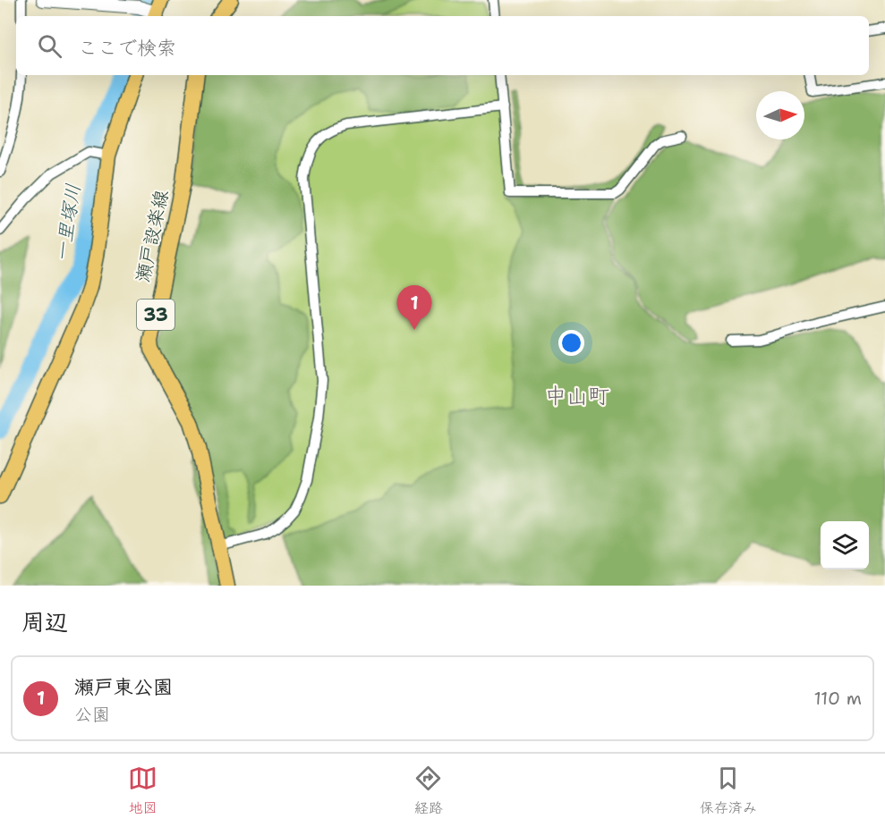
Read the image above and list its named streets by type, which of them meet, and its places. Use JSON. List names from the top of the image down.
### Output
{
  "streets": {
    "main road": ["瀬戸設楽線", "33"]
  },
  "districts": ["中山町"],
  "water": ["一里塚川"],
  "north": "right",
  "page": {
    "search": "ここで検索",
    "pins": "1",
    "heading": "周辺",
    "list": [
      {
        "mark": "1",
        "name": "瀬戸東公園",
        "note": "公園",
        "value": "110 m"
      }
    ],
    "nav": ["地図", "経路", "保存済み"]
  }
}
